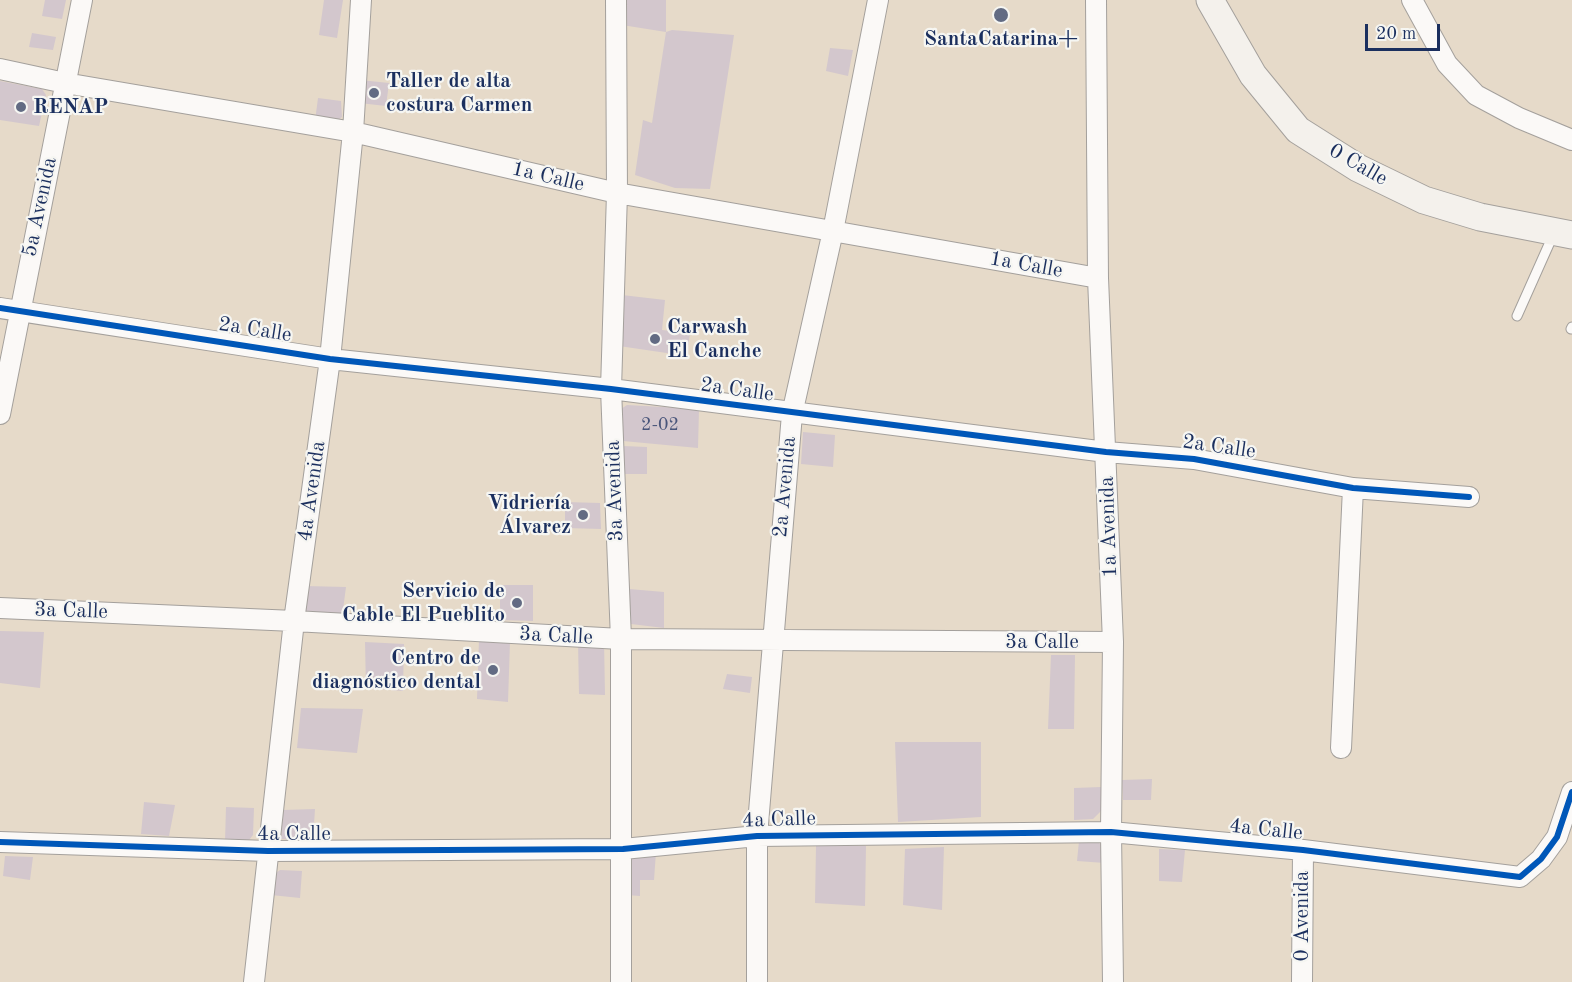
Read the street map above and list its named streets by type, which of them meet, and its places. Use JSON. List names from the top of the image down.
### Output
{
  "streets": {
    "street": [
      "0 Calle",
      "1a Calle",
      "5a Avenida",
      "2a Calle",
      "2a Avenida",
      "4a Avenida",
      "3a Avenida",
      "1a Avenida",
      "3a Calle",
      "4a Calle",
      "0 Avenida"
    ]
  },
  "crossings": [
    ["1a Calle", "5a Avenida"],
    ["1a Calle", "2a Avenida"],
    ["1a Calle", "4a Avenida"],
    ["1a Calle", "3a Avenida"],
    ["1a Calle", "1a Avenida"],
    ["5a Avenida", "2a Calle"],
    ["2a Calle", "2a Avenida"],
    ["2a Calle", "4a Avenida"],
    ["2a Calle", "3a Avenida"],
    ["2a Calle", "1a Avenida"],
    ["2a Avenida", "3a Calle"],
    ["2a Avenida", "4a Calle"],
    ["4a Avenida", "3a Calle"],
    ["4a Avenida", "4a Calle"],
    ["3a Avenida", "3a Calle"],
    ["3a Avenida", "4a Calle"],
    ["1a Avenida", "3a Calle"],
    ["1a Avenida", "4a Calle"],
    ["4a Calle", "0 Avenida"]
  ],
  "places": [
    "SantaCatarina+",
    "Taller de alta costura Carmen",
    "RENAP",
    "Carwash El Canche",
    "Vidriería Álvarez",
    "Servicio de Cable El Pueblito",
    "Centro de diagnóstico dental"
  ],
  "house_numbers": ["2-02"],
  "scale_bar": "20 m"
}
